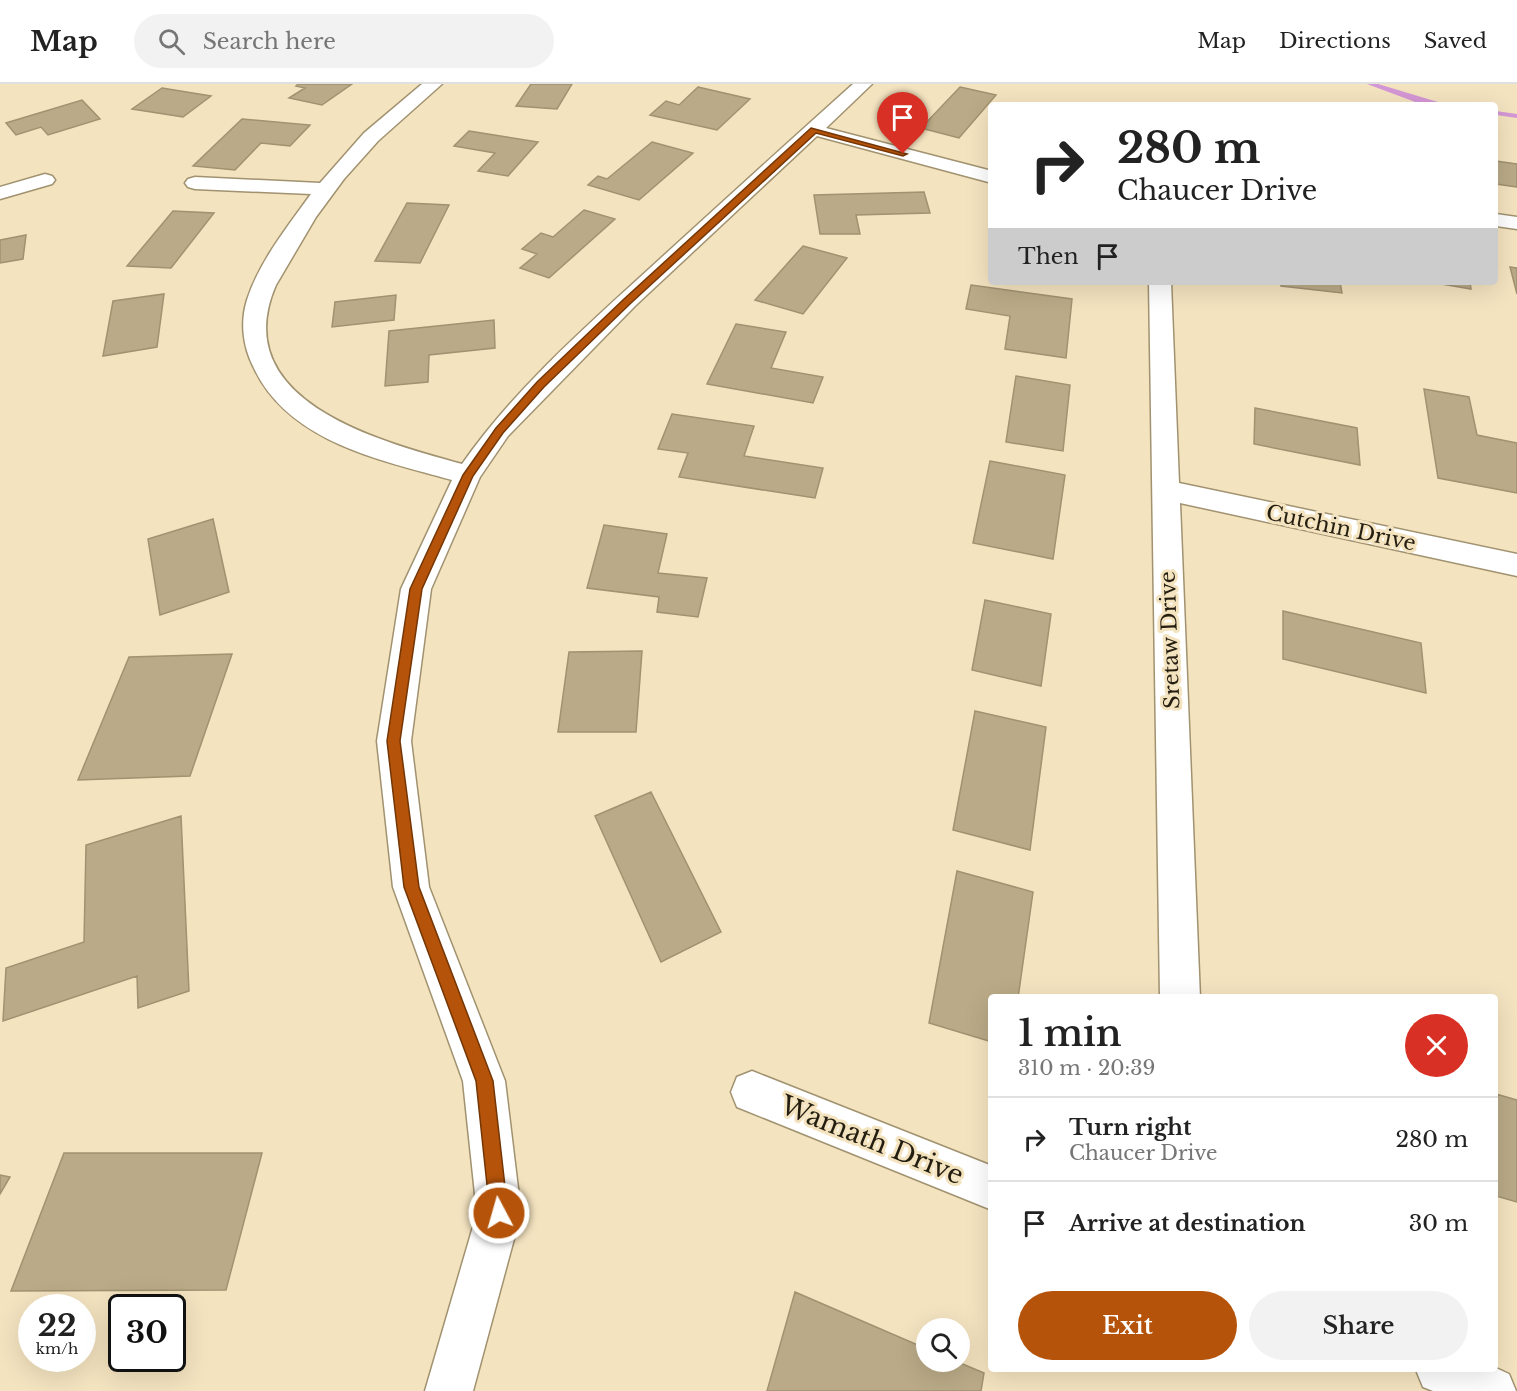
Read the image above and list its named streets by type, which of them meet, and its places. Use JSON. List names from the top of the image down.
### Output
{
  "streets": {
    "street": ["Cutchin Drive", "Sretaw Drive", "Wamath Drive"]
  },
  "crossings": [
    ["Cutchin Drive", "Sretaw Drive"]
  ],
  "page": {
    "header": "Map",
    "search": "Search here",
    "nav": ["Map", "Directions", "Saved"],
    "turn": ["280 m", "Chaucer Drive"],
    "then": "Then",
    "heading": ["1 min", "310 m · 20:39"],
    "list": [
      {
        "name": "Turn right",
        "note": "Chaucer Drive",
        "value": "280 m"
      },
      {
        "name": "Arrive at destination",
        "value": "30 m"
      }
    ],
    "buttons": ["Exit", "Share"],
    "speed": "22 km/h",
    "limit": "30"
  }
}
